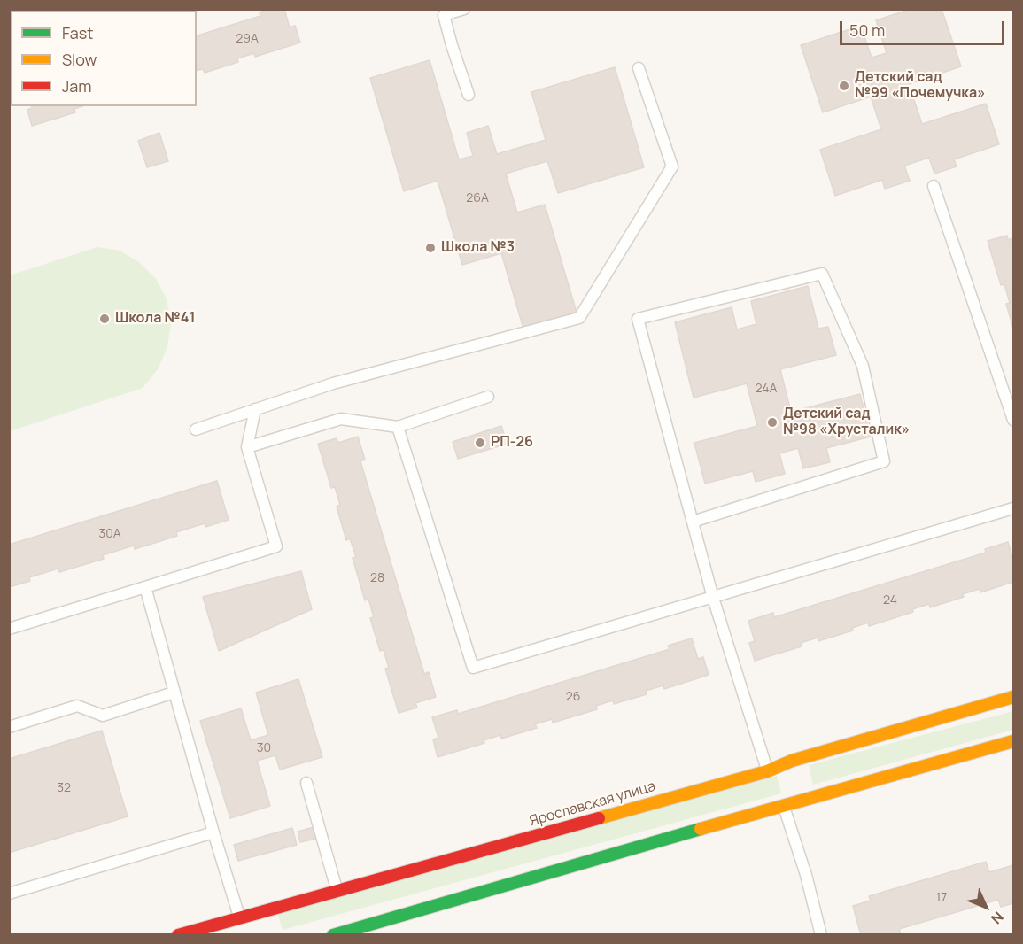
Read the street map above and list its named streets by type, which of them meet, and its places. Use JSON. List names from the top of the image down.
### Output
{
  "streets": {
    "main road": ["Ярославская улица"]
  },
  "places": [
    "Детский сад №99 «Почемучка»",
    "Школа №3",
    "Школа №41",
    "Детский сад №98 «Хрусталик»",
    "РП-26"
  ],
  "house_numbers": [
    "29А",
    "26А",
    "24А",
    "30А",
    "28",
    "24",
    "26",
    "30",
    "32",
    "17"
  ],
  "legend": ["Fast", "Slow", "Jam"],
  "scale_bar": "50 m",
  "north": "bottom right"
}
